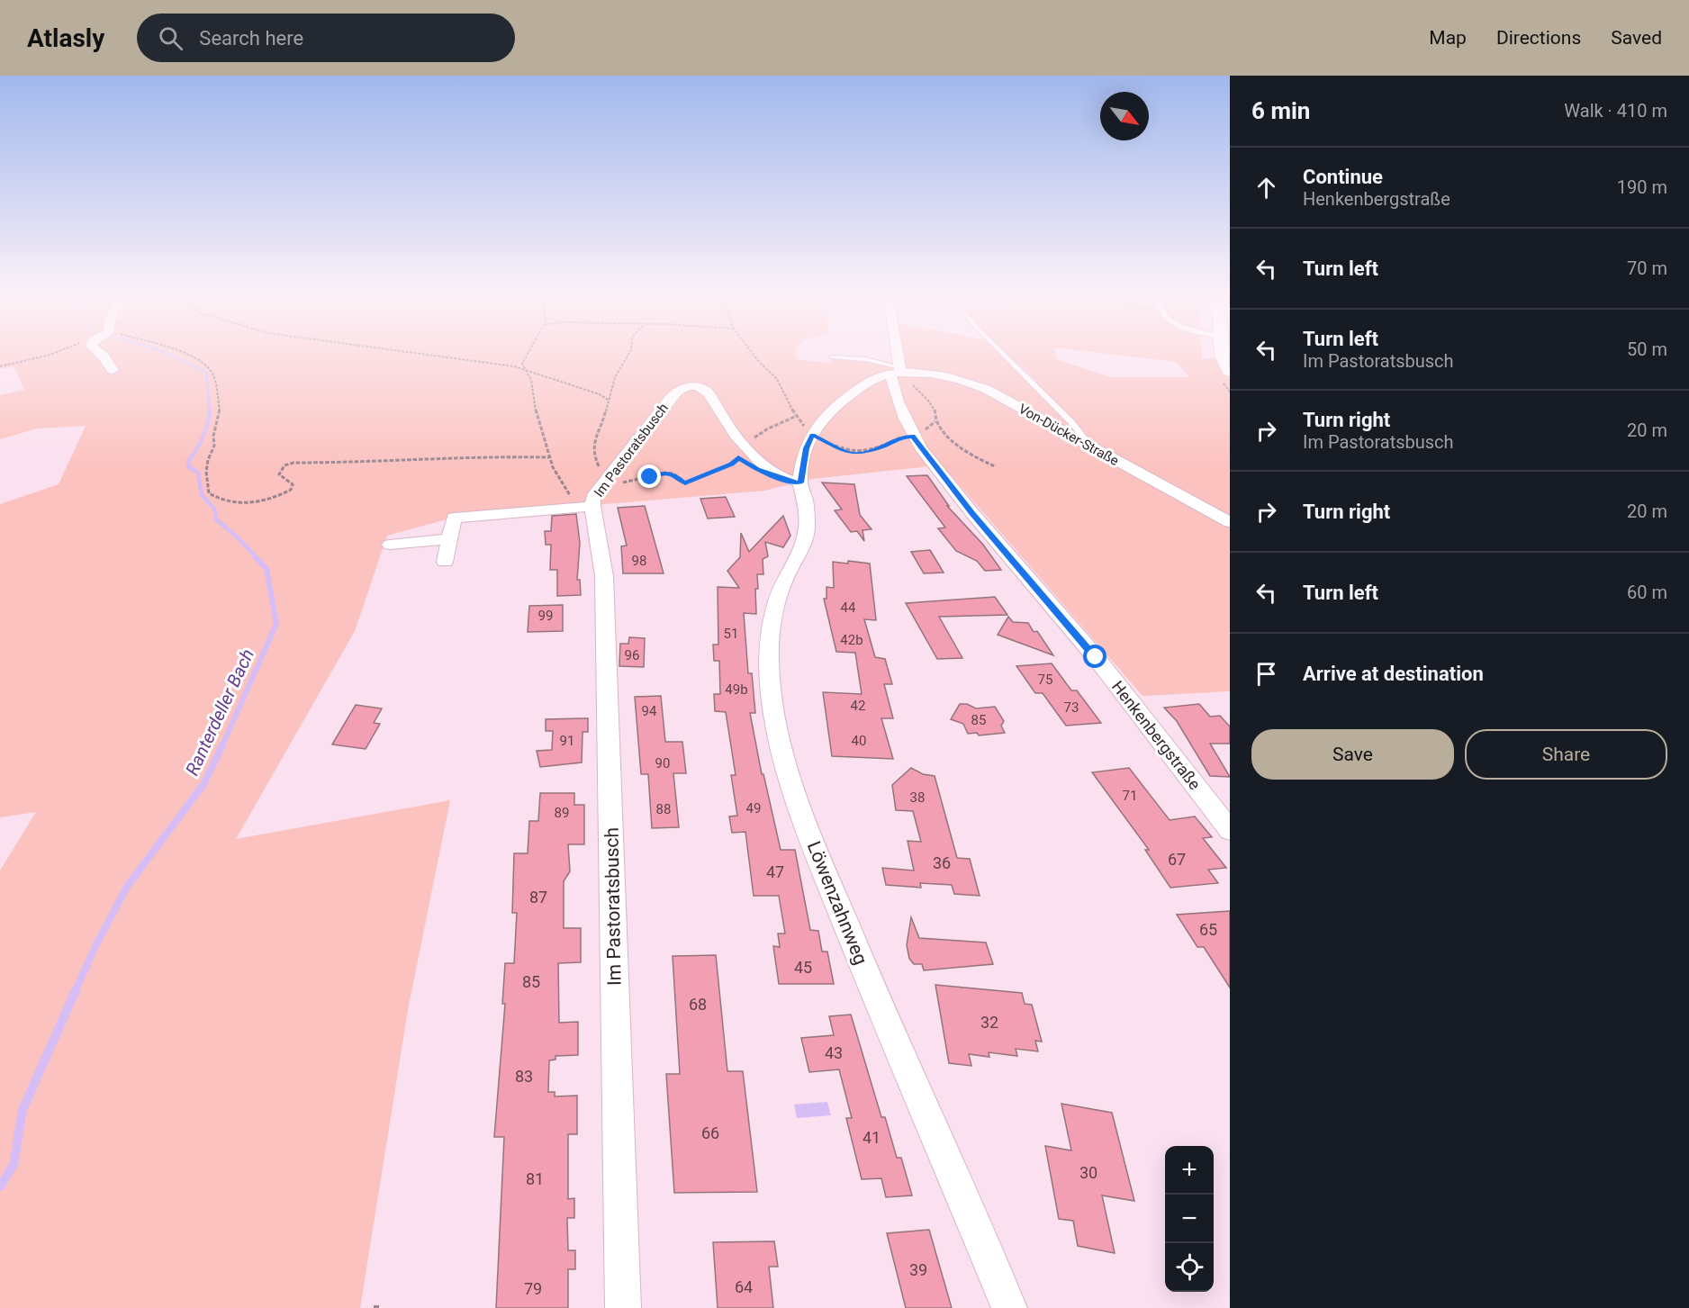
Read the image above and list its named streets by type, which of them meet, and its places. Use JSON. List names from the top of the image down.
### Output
{
  "streets": {
    "street": [
      "Von-Dücker-Straße",
      "Im Pastoratsbusch",
      "Henkenbergstraße",
      "Löwenzahnweg"
    ]
  },
  "crossings": [
    ["Von-Dücker-Straße", "Henkenbergstraße"],
    ["Im Pastoratsbusch", "Löwenzahnweg"]
  ],
  "water": ["Ranterdeller Bach"],
  "house_numbers": [
    "98",
    "44",
    "99",
    "51",
    "42b",
    "96",
    "75",
    "49b",
    "42",
    "73",
    "94",
    "85",
    "91",
    "40",
    "90",
    "71",
    "38",
    "49",
    "88",
    "89",
    "67",
    "36",
    "47",
    "87",
    "65",
    "45",
    "85",
    "68",
    "32",
    "43",
    "83",
    "66",
    "41",
    "30",
    "81",
    "39",
    "64",
    "79"
  ],
  "north": "bottom right",
  "page": {
    "header": "Atlasly",
    "search": "Search here",
    "nav": ["Map", "Directions", "Saved"],
    "heading": ["6 min", "Walk · 410 m"],
    "list": [
      ["Continue", "Henkenbergstraße", "190 m"],
      ["Turn left", "70 m"],
      ["Turn left", "Im Pastoratsbusch", "50 m"],
      ["Turn right", "Im Pastoratsbusch", "20 m"],
      ["Turn right", "20 m"],
      ["Turn left", "60 m"],
      "Arrive at destination"
    ],
    "buttons": ["Save", "Share"],
    "map_buttons": ["+", "−"]
  }
}
